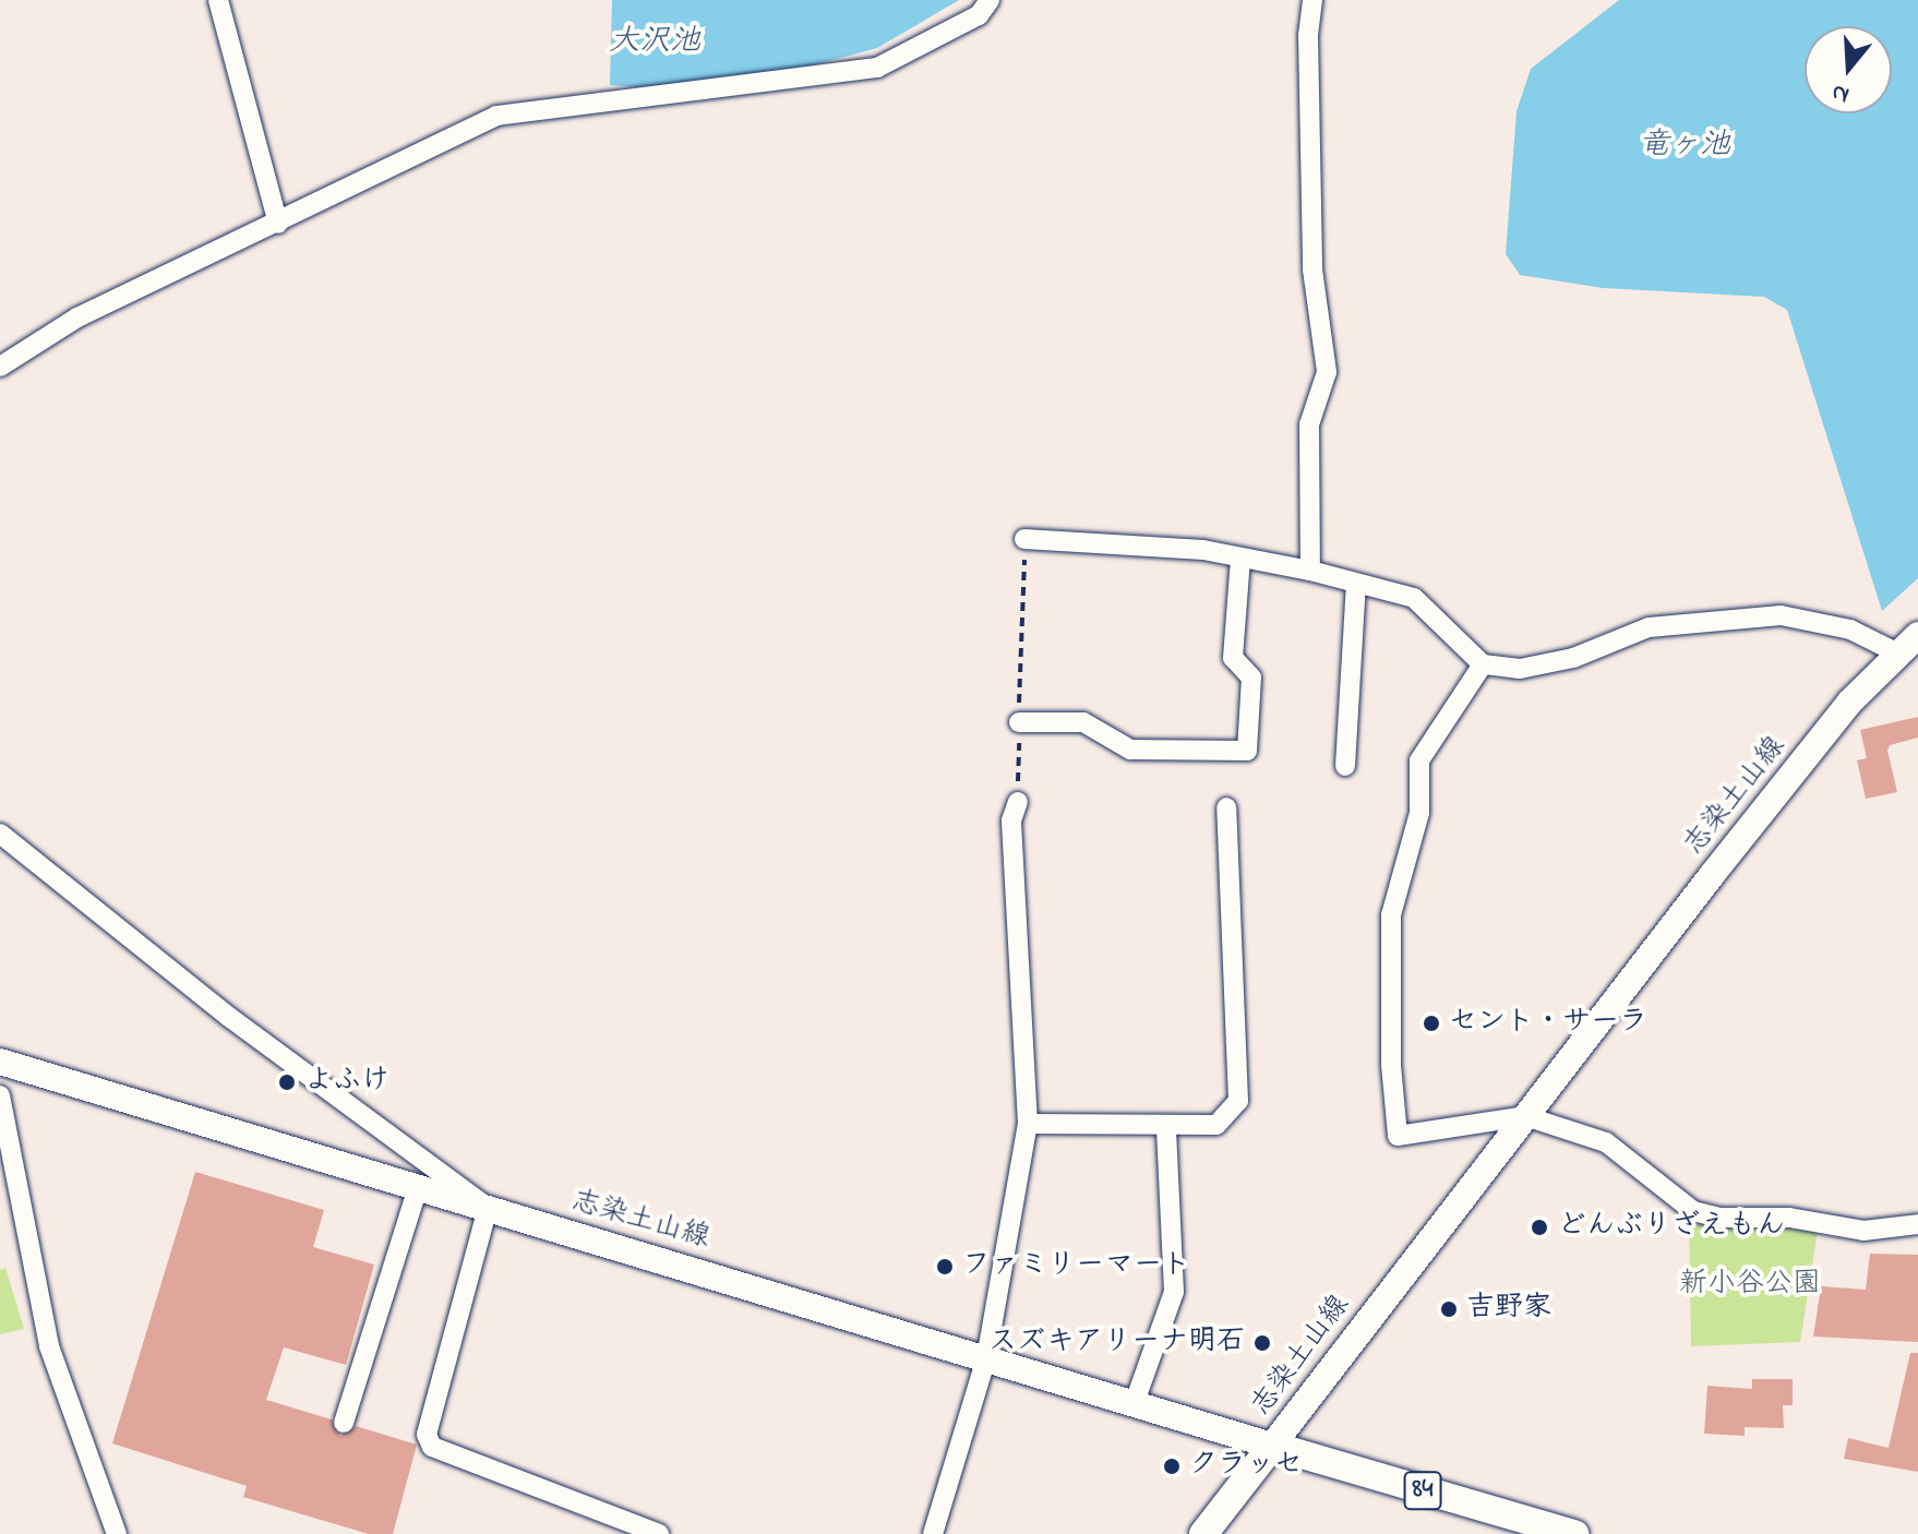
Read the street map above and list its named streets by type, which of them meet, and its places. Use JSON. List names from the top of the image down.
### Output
{
  "streets": {
    "main road": ["志染土山線", "84"]
  },
  "crossings": [
    ["志染土山線", "84"]
  ],
  "water": ["大沢池", "竜ヶ池"],
  "parks": ["新小谷公園"],
  "places": [
    "セント・サーラ",
    "よふけ",
    "どんぶりざえもん",
    "ファミリーマート",
    "吉野家",
    "スズキアリーナ明石",
    "クラッセ"
  ],
  "north": "bottom"
}
